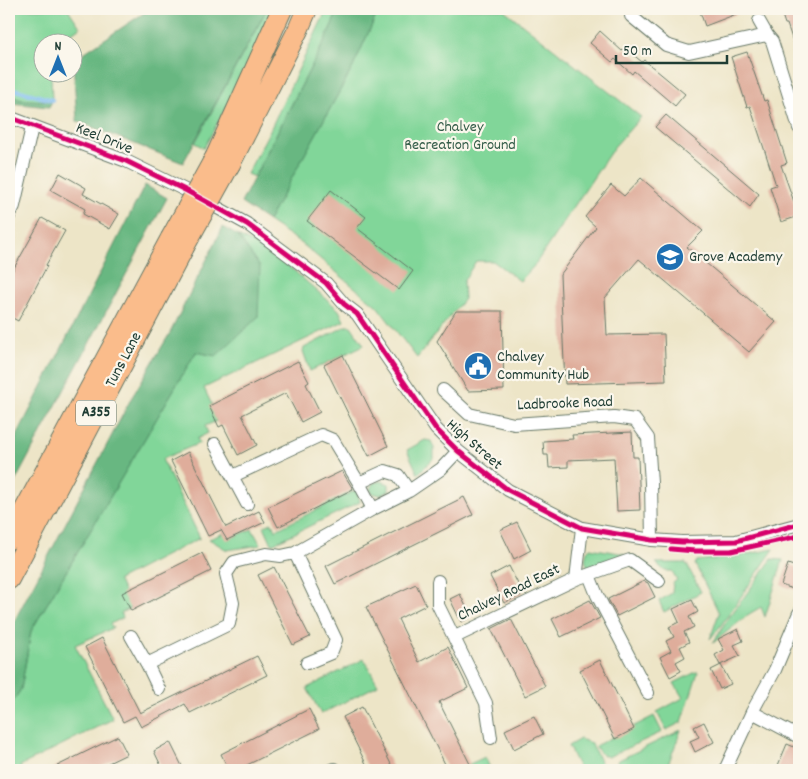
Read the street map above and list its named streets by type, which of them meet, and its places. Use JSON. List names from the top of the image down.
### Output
{
  "streets": {
    "main road": ["Tuns Lane", "A355"],
    "street": [
      "Keel Drive",
      "Ladbrooke Road",
      "High Street",
      "Chalvey Road East"
    ]
  },
  "crossings": [
    ["Keel Drive", "High Street"],
    ["Tuns Lane", "A355"],
    ["Ladbrooke Road", "High Street"],
    ["High Street", "Chalvey Road East"]
  ],
  "parks": ["Chalvey Recreation Ground"],
  "places": {
    "school or university": ["Grove Academy"],
    "public building": ["Chalvey Community Hub"]
  },
  "scale_bar": "50 m",
  "north": "top"
}
